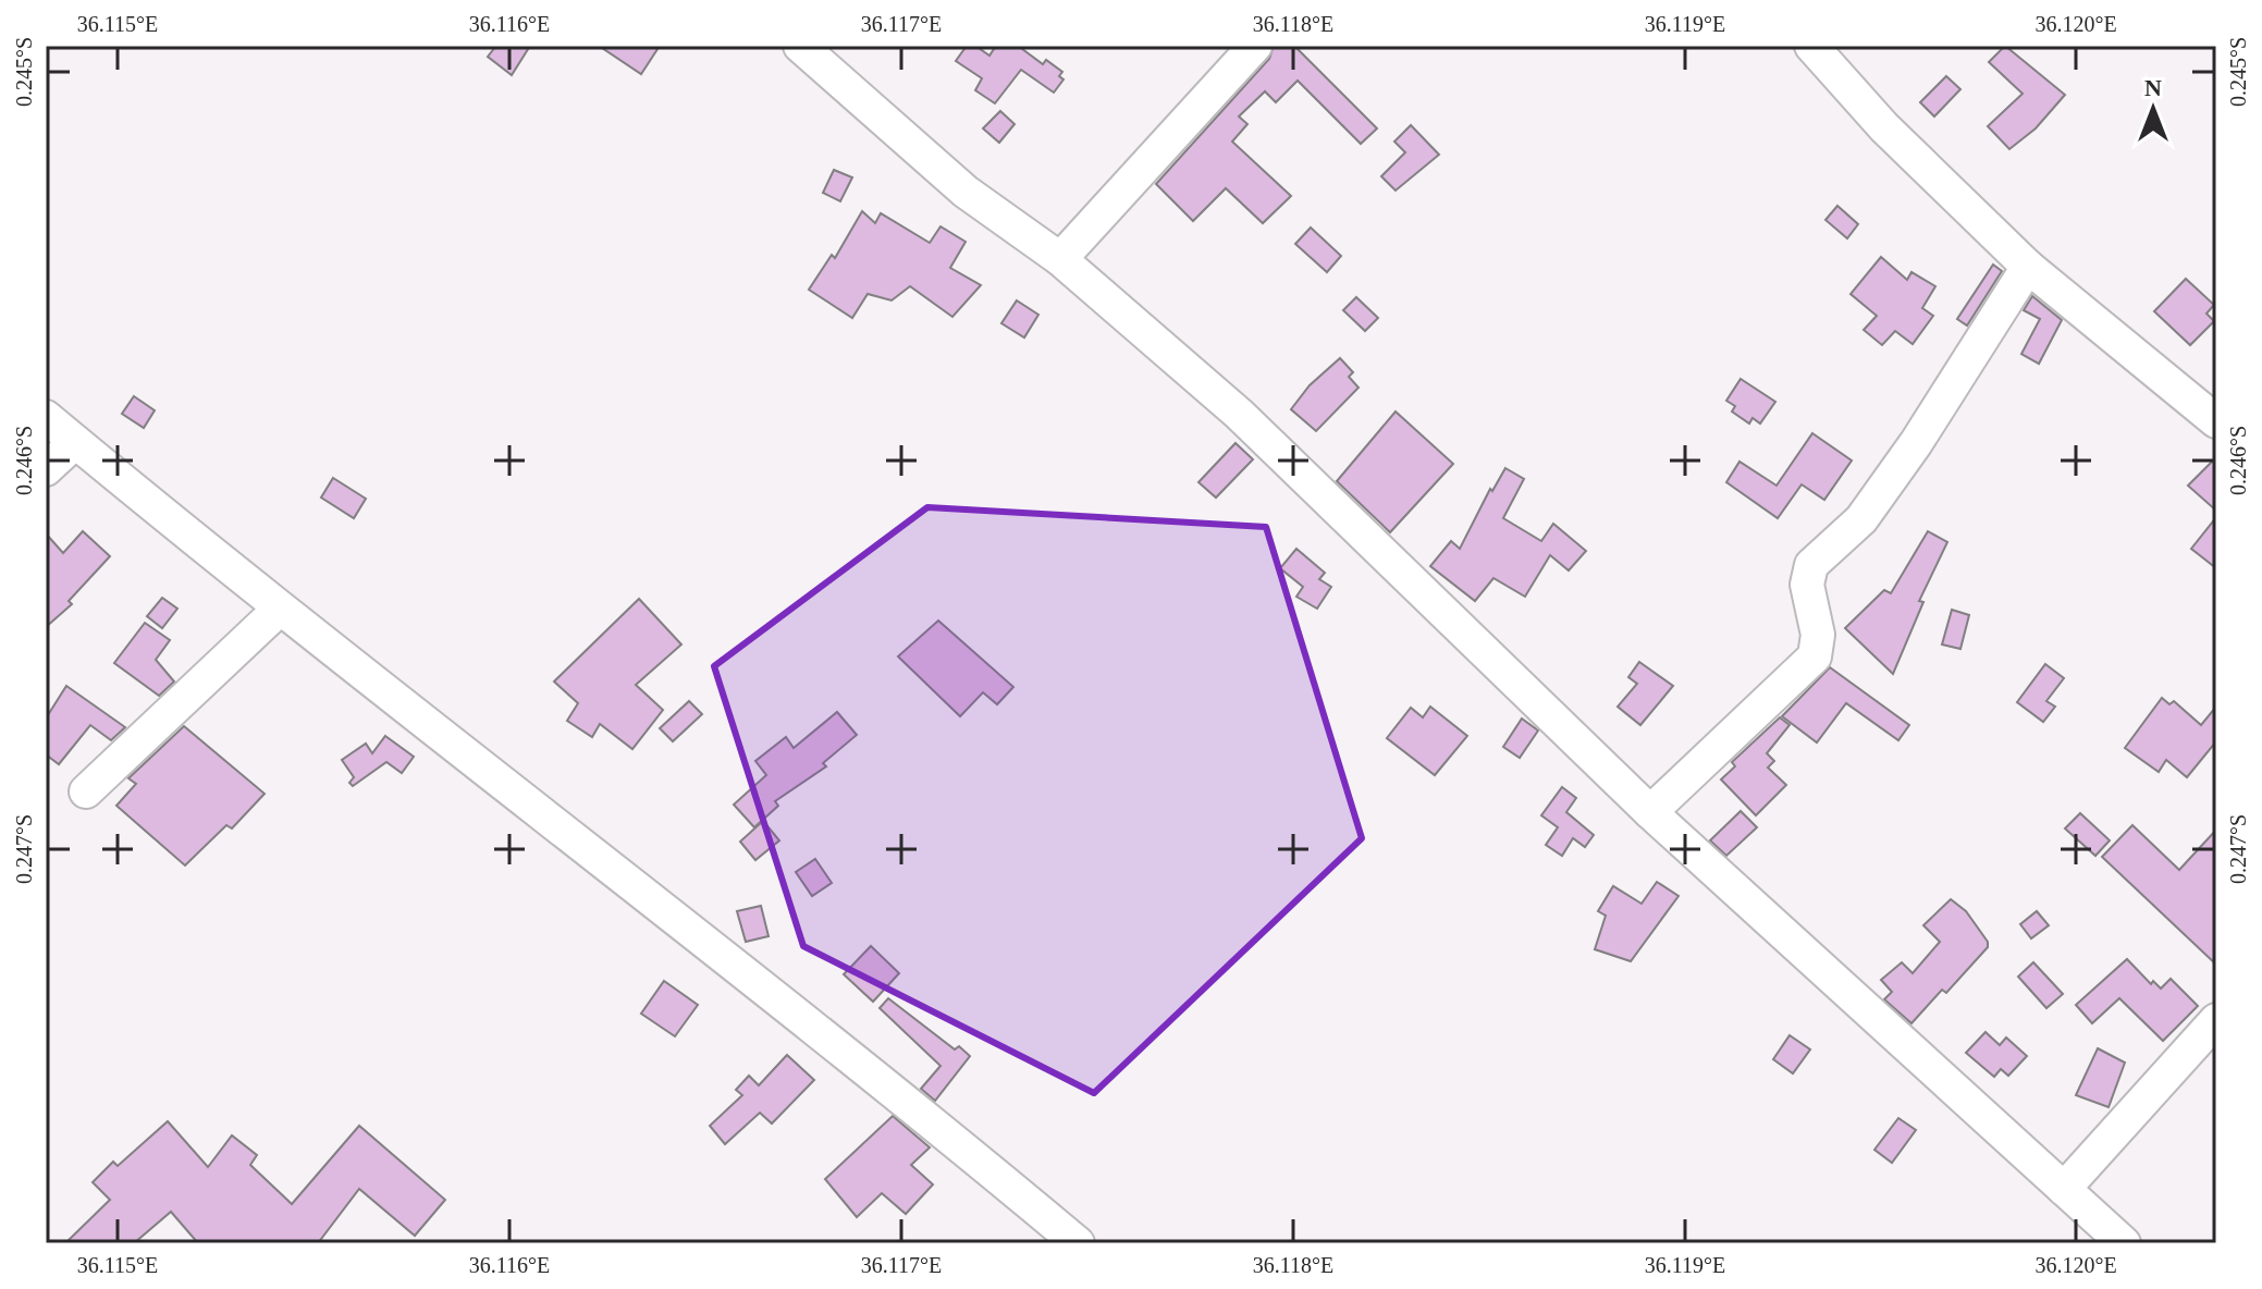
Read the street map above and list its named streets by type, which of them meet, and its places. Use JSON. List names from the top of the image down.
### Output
{
  "north": "top",
  "coordinates": [
    "36.115°E",
    "36.116°E",
    "36.117°E",
    "36.118°E",
    "36.119°E",
    "36.120°E",
    "0.245°S",
    "0.246°S",
    "0.247°S"
  ]
}
